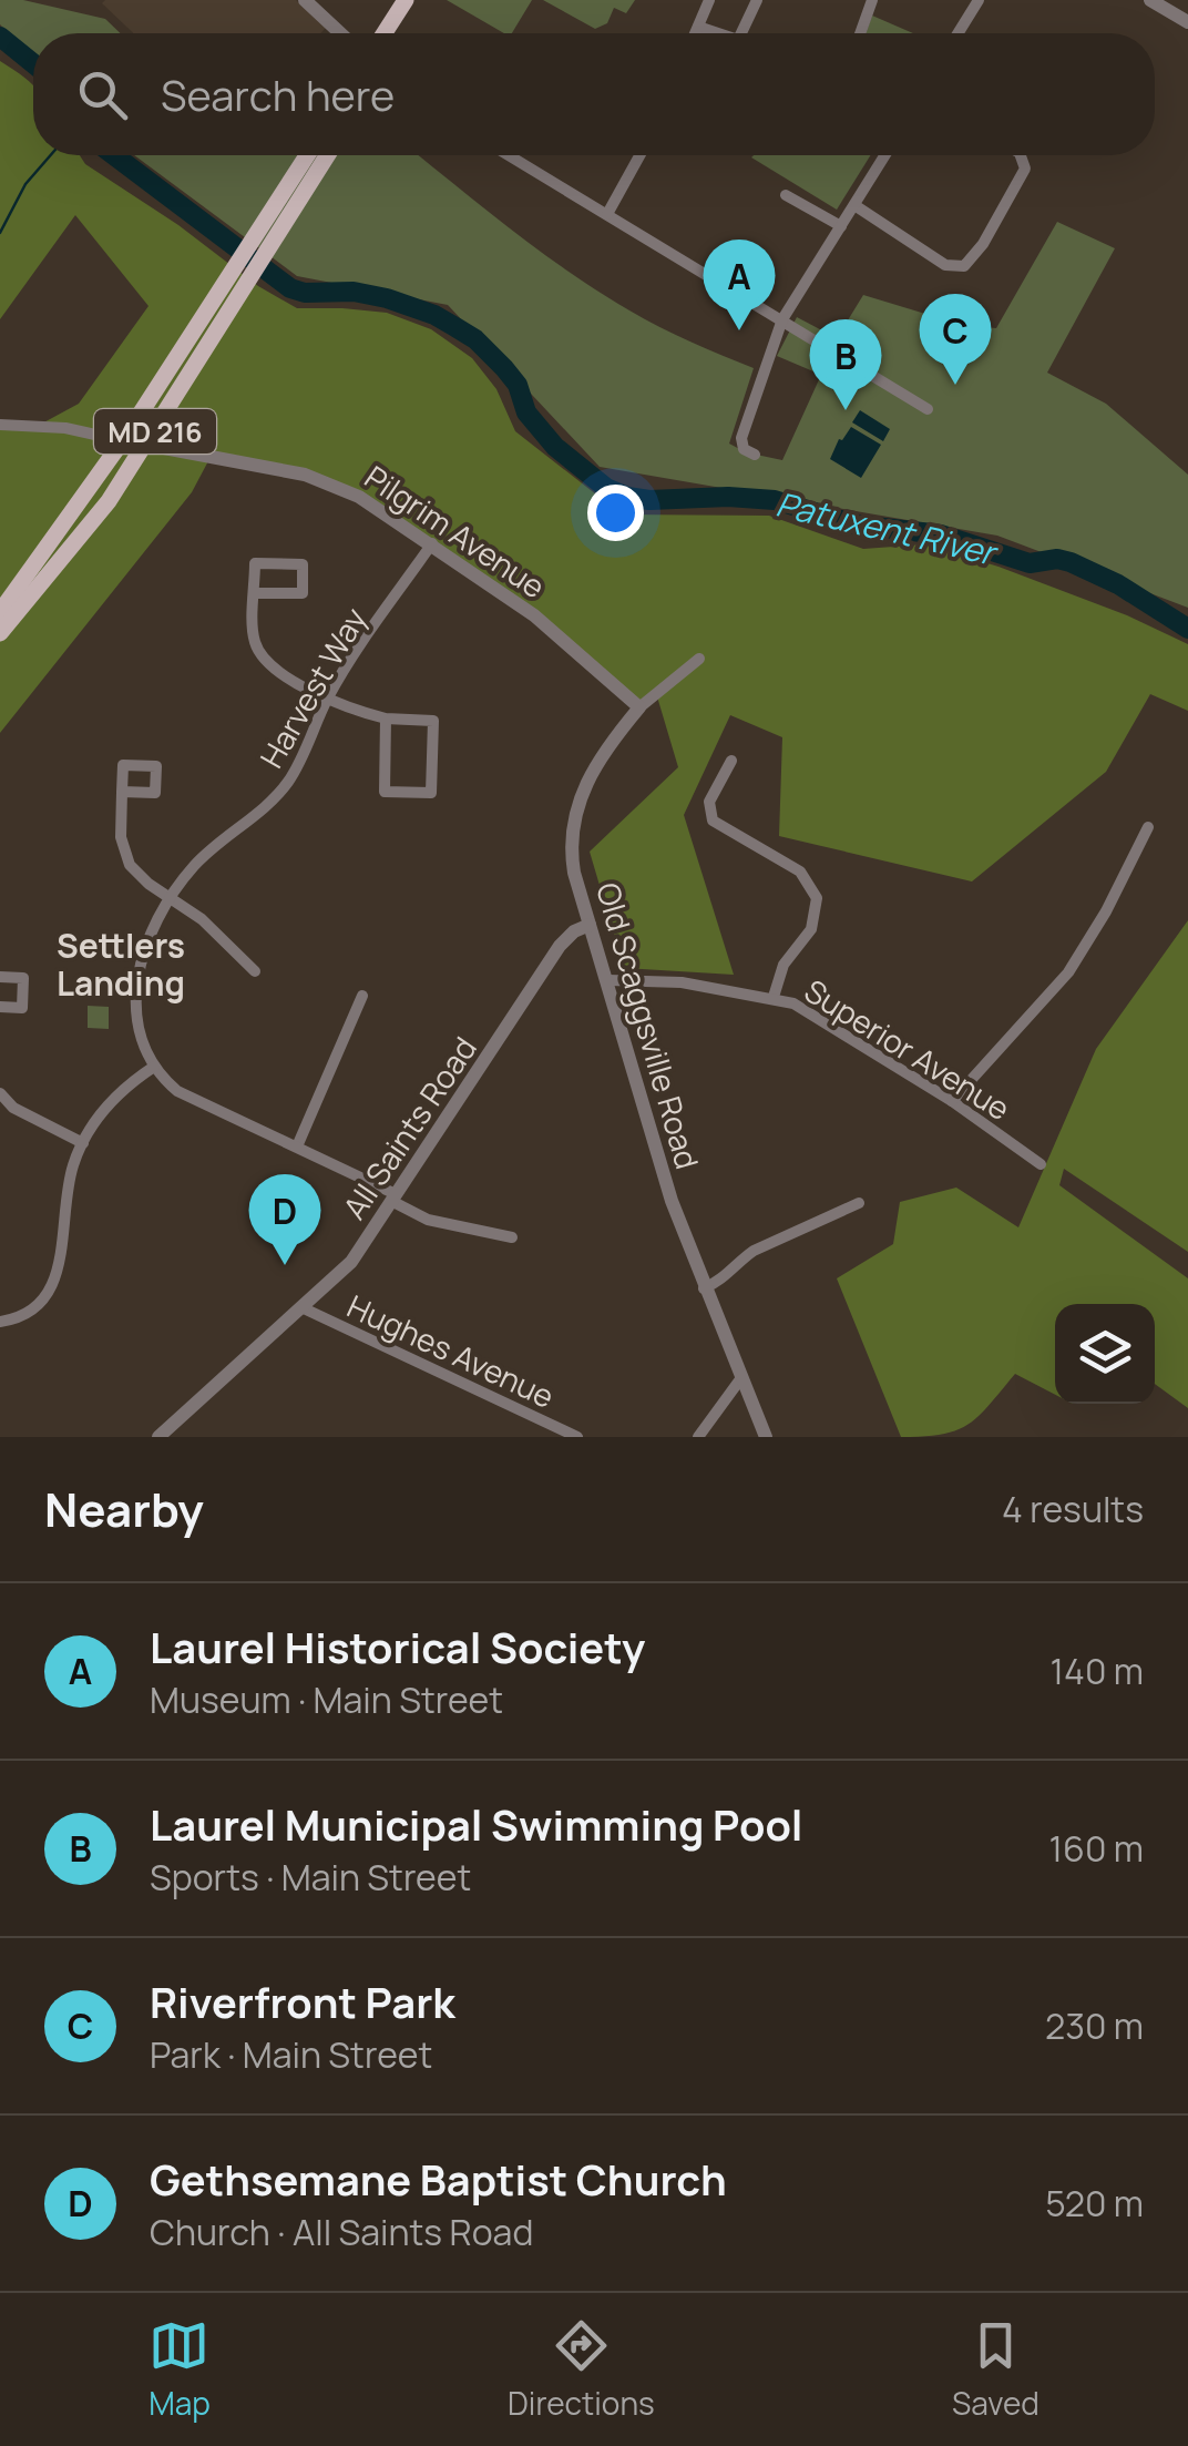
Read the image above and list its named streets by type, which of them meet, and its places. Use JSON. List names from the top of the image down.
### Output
{
  "streets": {
    "main road": ["MD 216"],
    "street": [
      "Pilgrim Avenue",
      "Harvest Way",
      "Old Scaggsville Road",
      "Superior Avenue",
      "All Saints Road",
      "Hughes Avenue"
    ]
  },
  "crossings": [
    ["MD 216", "Pilgrim Avenue"],
    ["Pilgrim Avenue", "Harvest Way"],
    ["Pilgrim Avenue", "Old Scaggsville Road"],
    ["Old Scaggsville Road", "Superior Avenue"],
    ["Old Scaggsville Road", "All Saints Road"],
    ["All Saints Road", "Hughes Avenue"]
  ],
  "districts": ["Settlers Landing"],
  "water": ["Patuxent River"],
  "page": {
    "search": "Search here",
    "pins": [
      "A",
      "C",
      "B",
      "D"
    ],
    "heading": ["Nearby", "4 results"],
    "list": [
      {
        "mark": "A",
        "name": "Laurel Historical Society",
        "note": "Museum · Main Street",
        "value": "140 m"
      },
      {
        "mark": "B",
        "name": "Laurel Municipal Swimming Pool",
        "note": "Sports · Main Street",
        "value": "160 m"
      },
      {
        "mark": "C",
        "name": "Riverfront Park",
        "note": "Park · Main Street",
        "value": "230 m"
      },
      {
        "mark": "D",
        "name": "Gethsemane Baptist Church",
        "note": "Church · All Saints Road",
        "value": "520 m"
      }
    ],
    "nav": ["Map", "Directions", "Saved"]
  }
}
